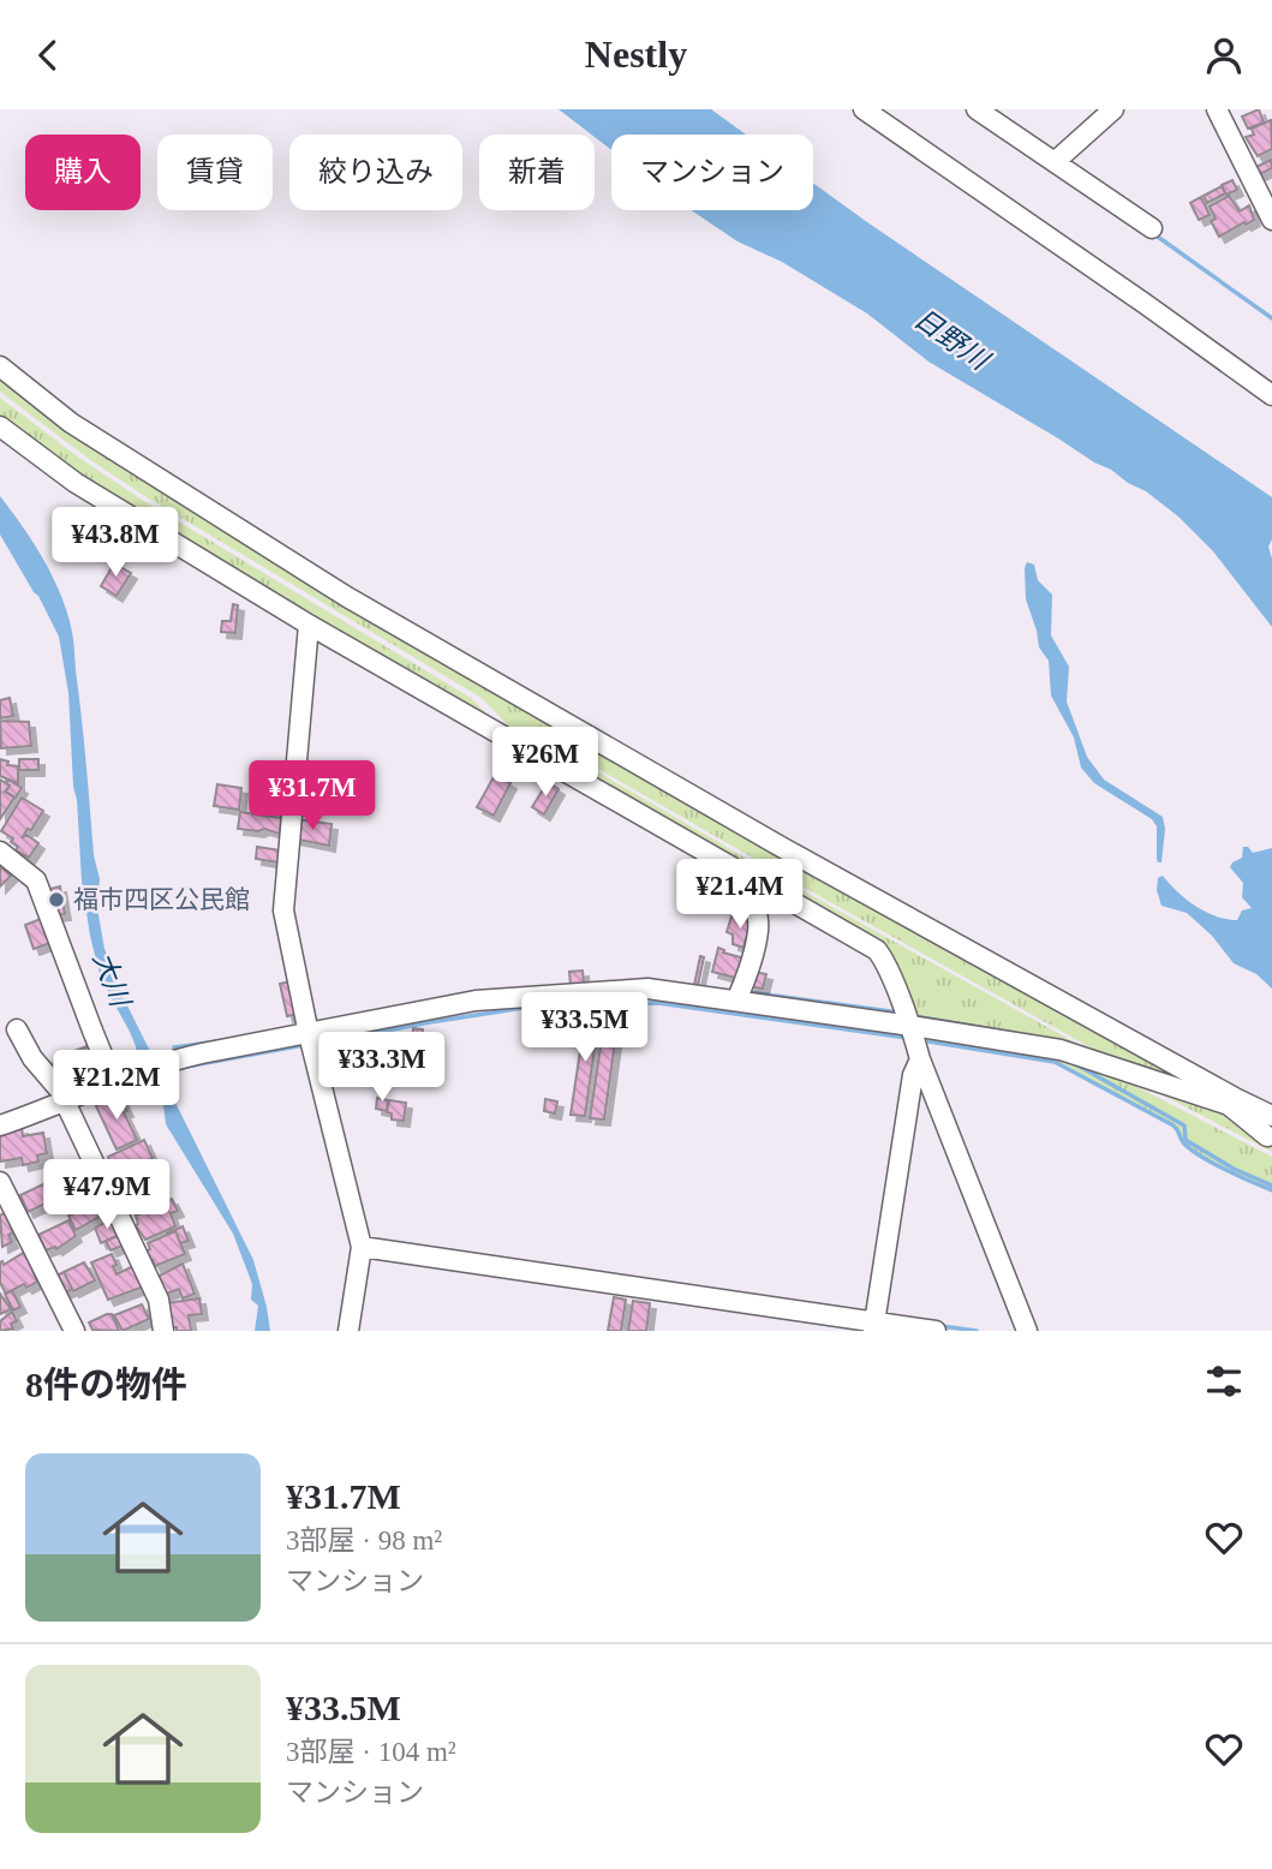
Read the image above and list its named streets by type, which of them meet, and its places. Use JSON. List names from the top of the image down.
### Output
{
  "water": ["日野川", "大川"],
  "places": ["福市四区公民館"],
  "page": {
    "header": "Nestly",
    "chip": [
      "購入",
      "賃貸",
      "絞り込み",
      "新着",
      "マンション"
    ],
    "price": [
      "¥43.8M",
      "¥26M",
      "¥31.7M",
      "¥21.4M",
      "¥33.5M",
      "¥33.3M",
      "¥21.2M",
      "¥47.9M"
    ],
    "heading": "8件の物件",
    "list": [
      {
        "name": "¥31.7M",
        "note": "3部屋 · 98 m² · マンション"
      },
      {
        "name": "¥33.5M",
        "note": "3部屋 · 104 m² · マンション"
      }
    ]
  }
}
